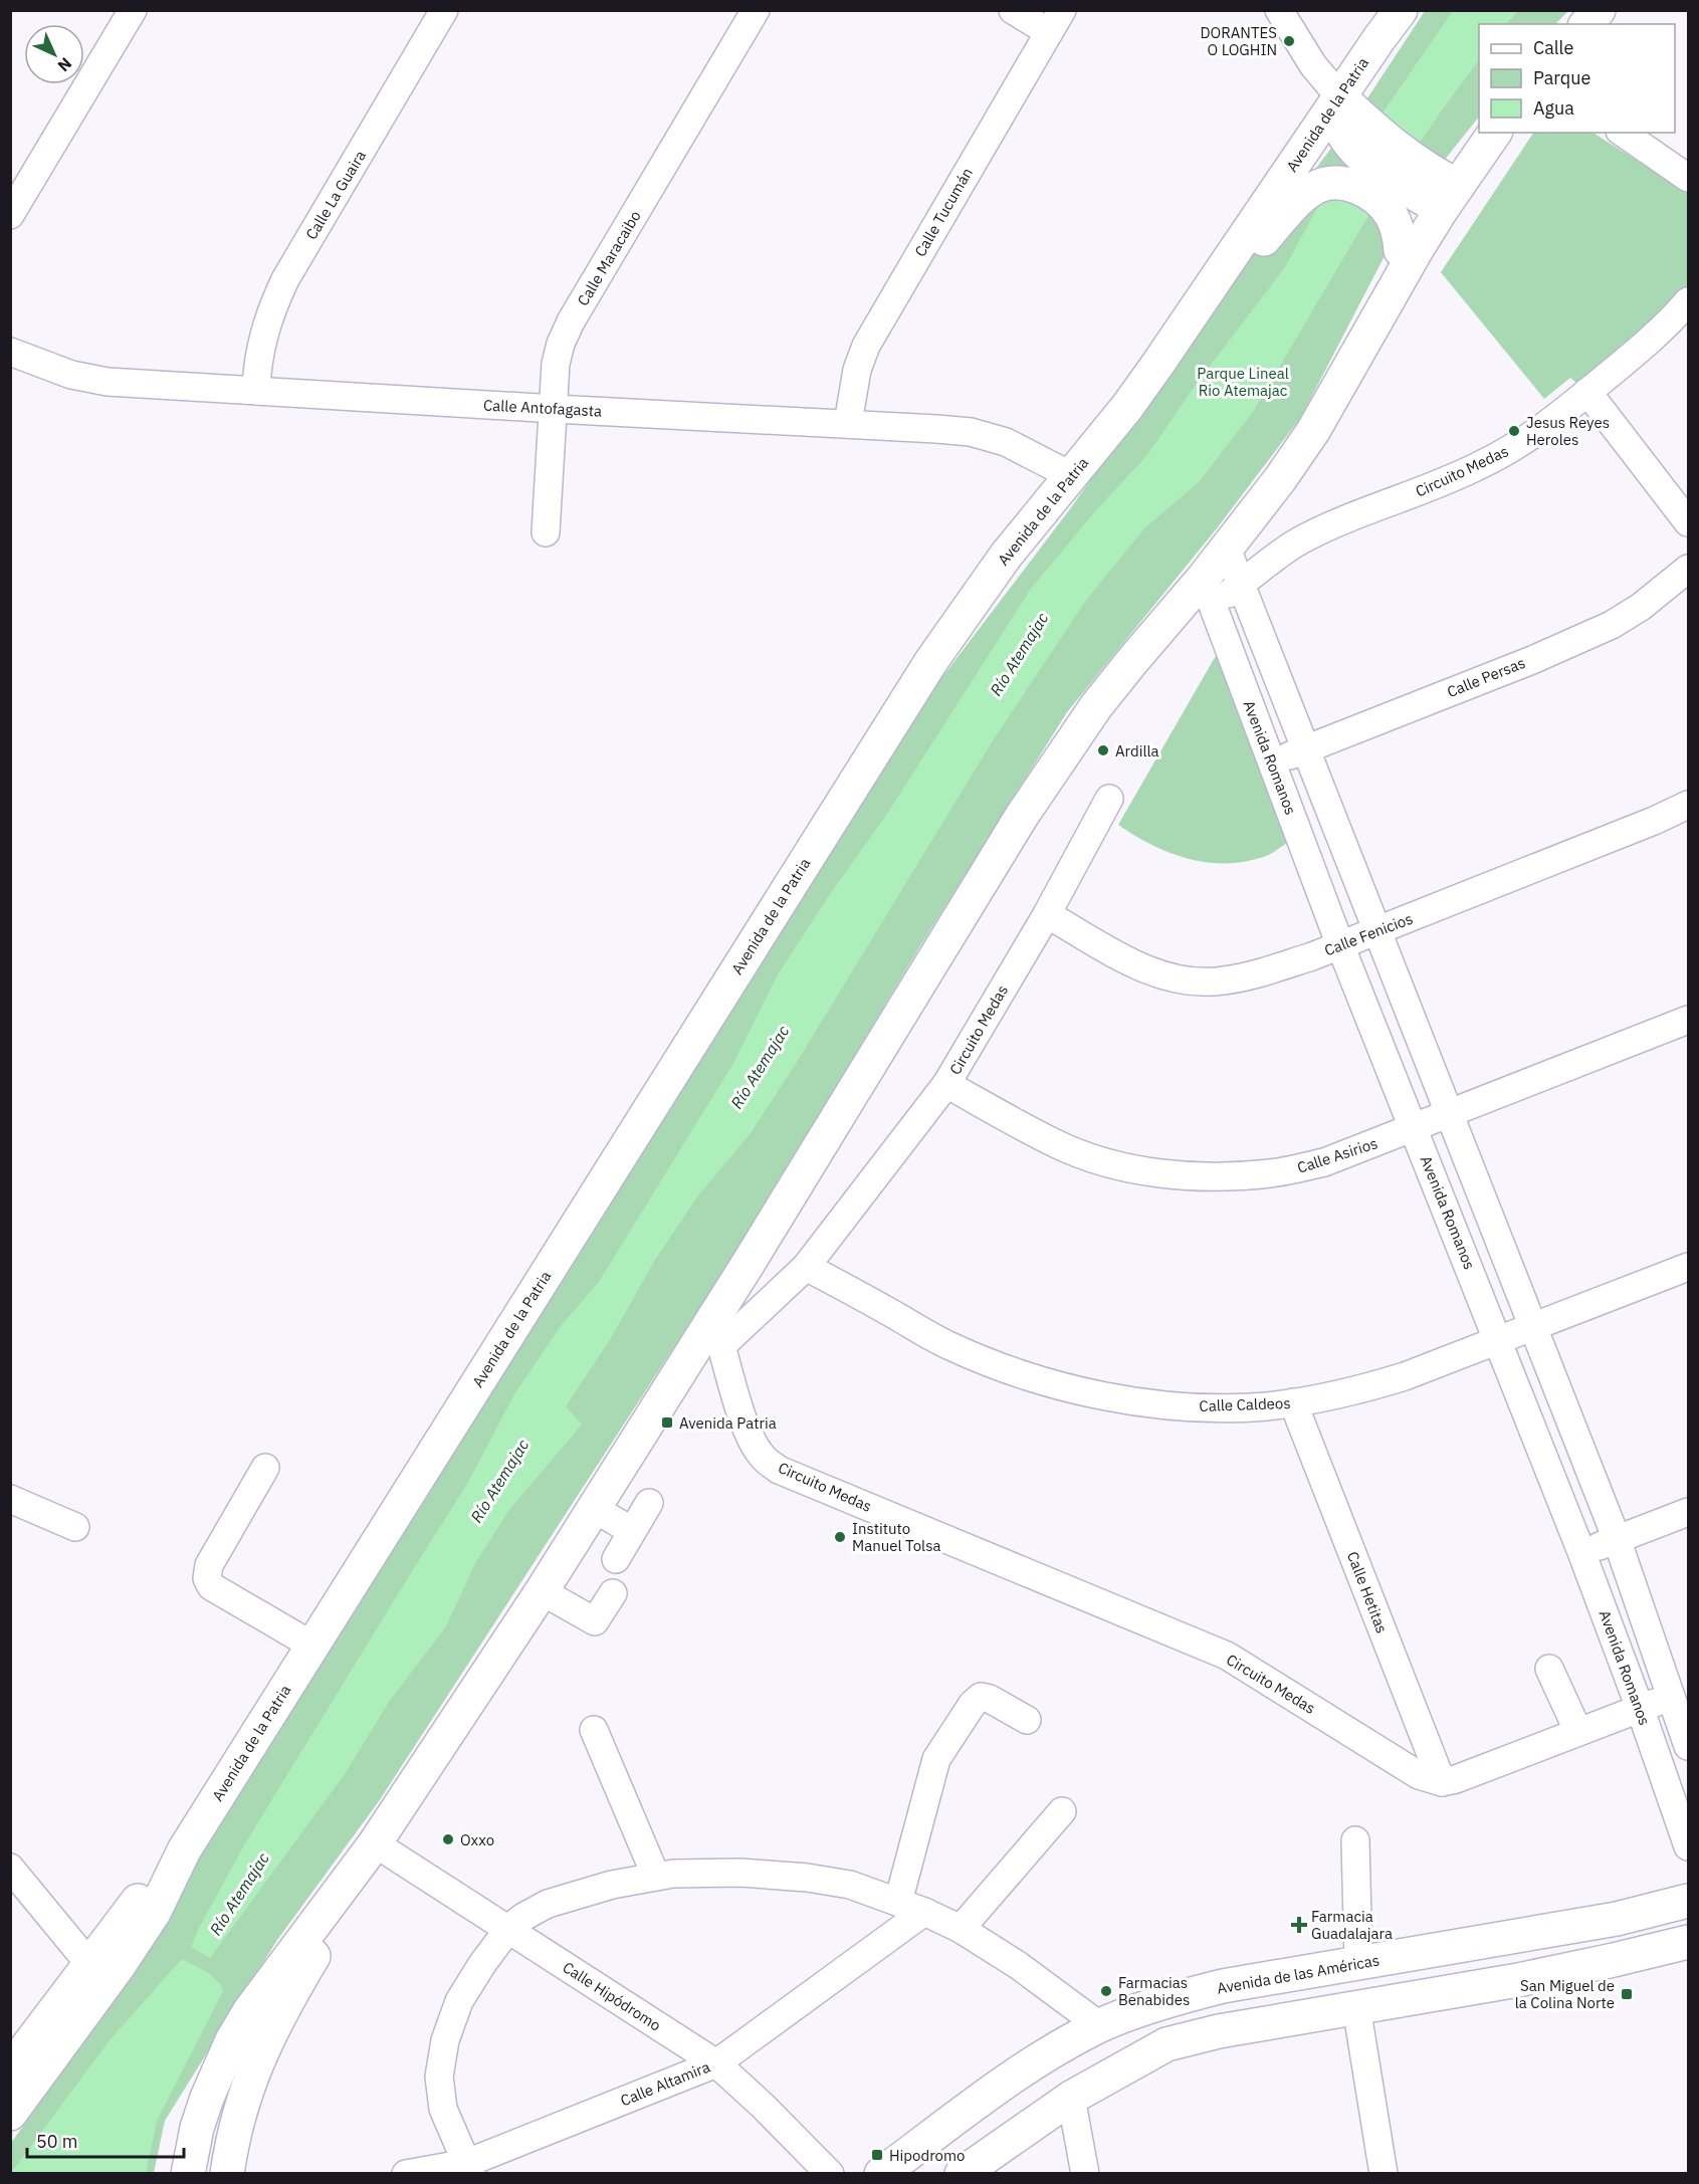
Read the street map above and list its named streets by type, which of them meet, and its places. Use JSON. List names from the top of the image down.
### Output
{
  "streets": {
    "main road": ["Avenida de la Patria", "Avenida de las Américas"],
    "street": [
      "Calle La Guaira",
      "Calle Tucumán",
      "Calle Maracaibo",
      "Calle Antofagasta",
      "Circuito Medas",
      "Calle Persas",
      "Avenida Romanos",
      "Calle Fenicios",
      "Calle Asirios",
      "Calle Caldeos",
      "Calle Hetitas",
      "Calle Hipódromo",
      "Calle Altamira"
    ]
  },
  "crossings": [
    ["Avenida de la Patria", "Calle Antofagasta"],
    ["Calle La Guaira", "Calle Antofagasta"],
    ["Calle Tucumán", "Calle Antofagasta"],
    ["Calle Maracaibo", "Calle Antofagasta"],
    ["Circuito Medas", "Avenida Romanos"],
    ["Circuito Medas", "Calle Fenicios"],
    ["Circuito Medas", "Calle Asirios"],
    ["Circuito Medas", "Calle Caldeos"],
    ["Circuito Medas", "Calle Hetitas"],
    ["Calle Persas", "Avenida Romanos"],
    ["Avenida Romanos", "Calle Fenicios"],
    ["Avenida Romanos", "Calle Asirios"],
    ["Avenida Romanos", "Calle Caldeos"],
    ["Calle Caldeos", "Calle Hetitas"],
    ["Calle Hipódromo", "Calle Altamira"]
  ],
  "water": ["Río Atemajac"],
  "parks": ["Parque Lineal Rio Atemajac"],
  "places": {
    "other": [
      "DORANTES O LOGHIN",
      "Jesus Reyes Heroles",
      "Ardilla",
      "Instituto Manuel Tolsa",
      "Oxxo",
      "Farmacias Benabides"
    ],
    "transit": ["Avenida Patria", "San Miguel de la Colina Norte", "Hipodromo"],
    "health": ["Farmacia Guadalajara"]
  },
  "legend": ["Calle", "Parque", "Agua"],
  "scale_bar": "50 m",
  "north": "bottom right"
}
